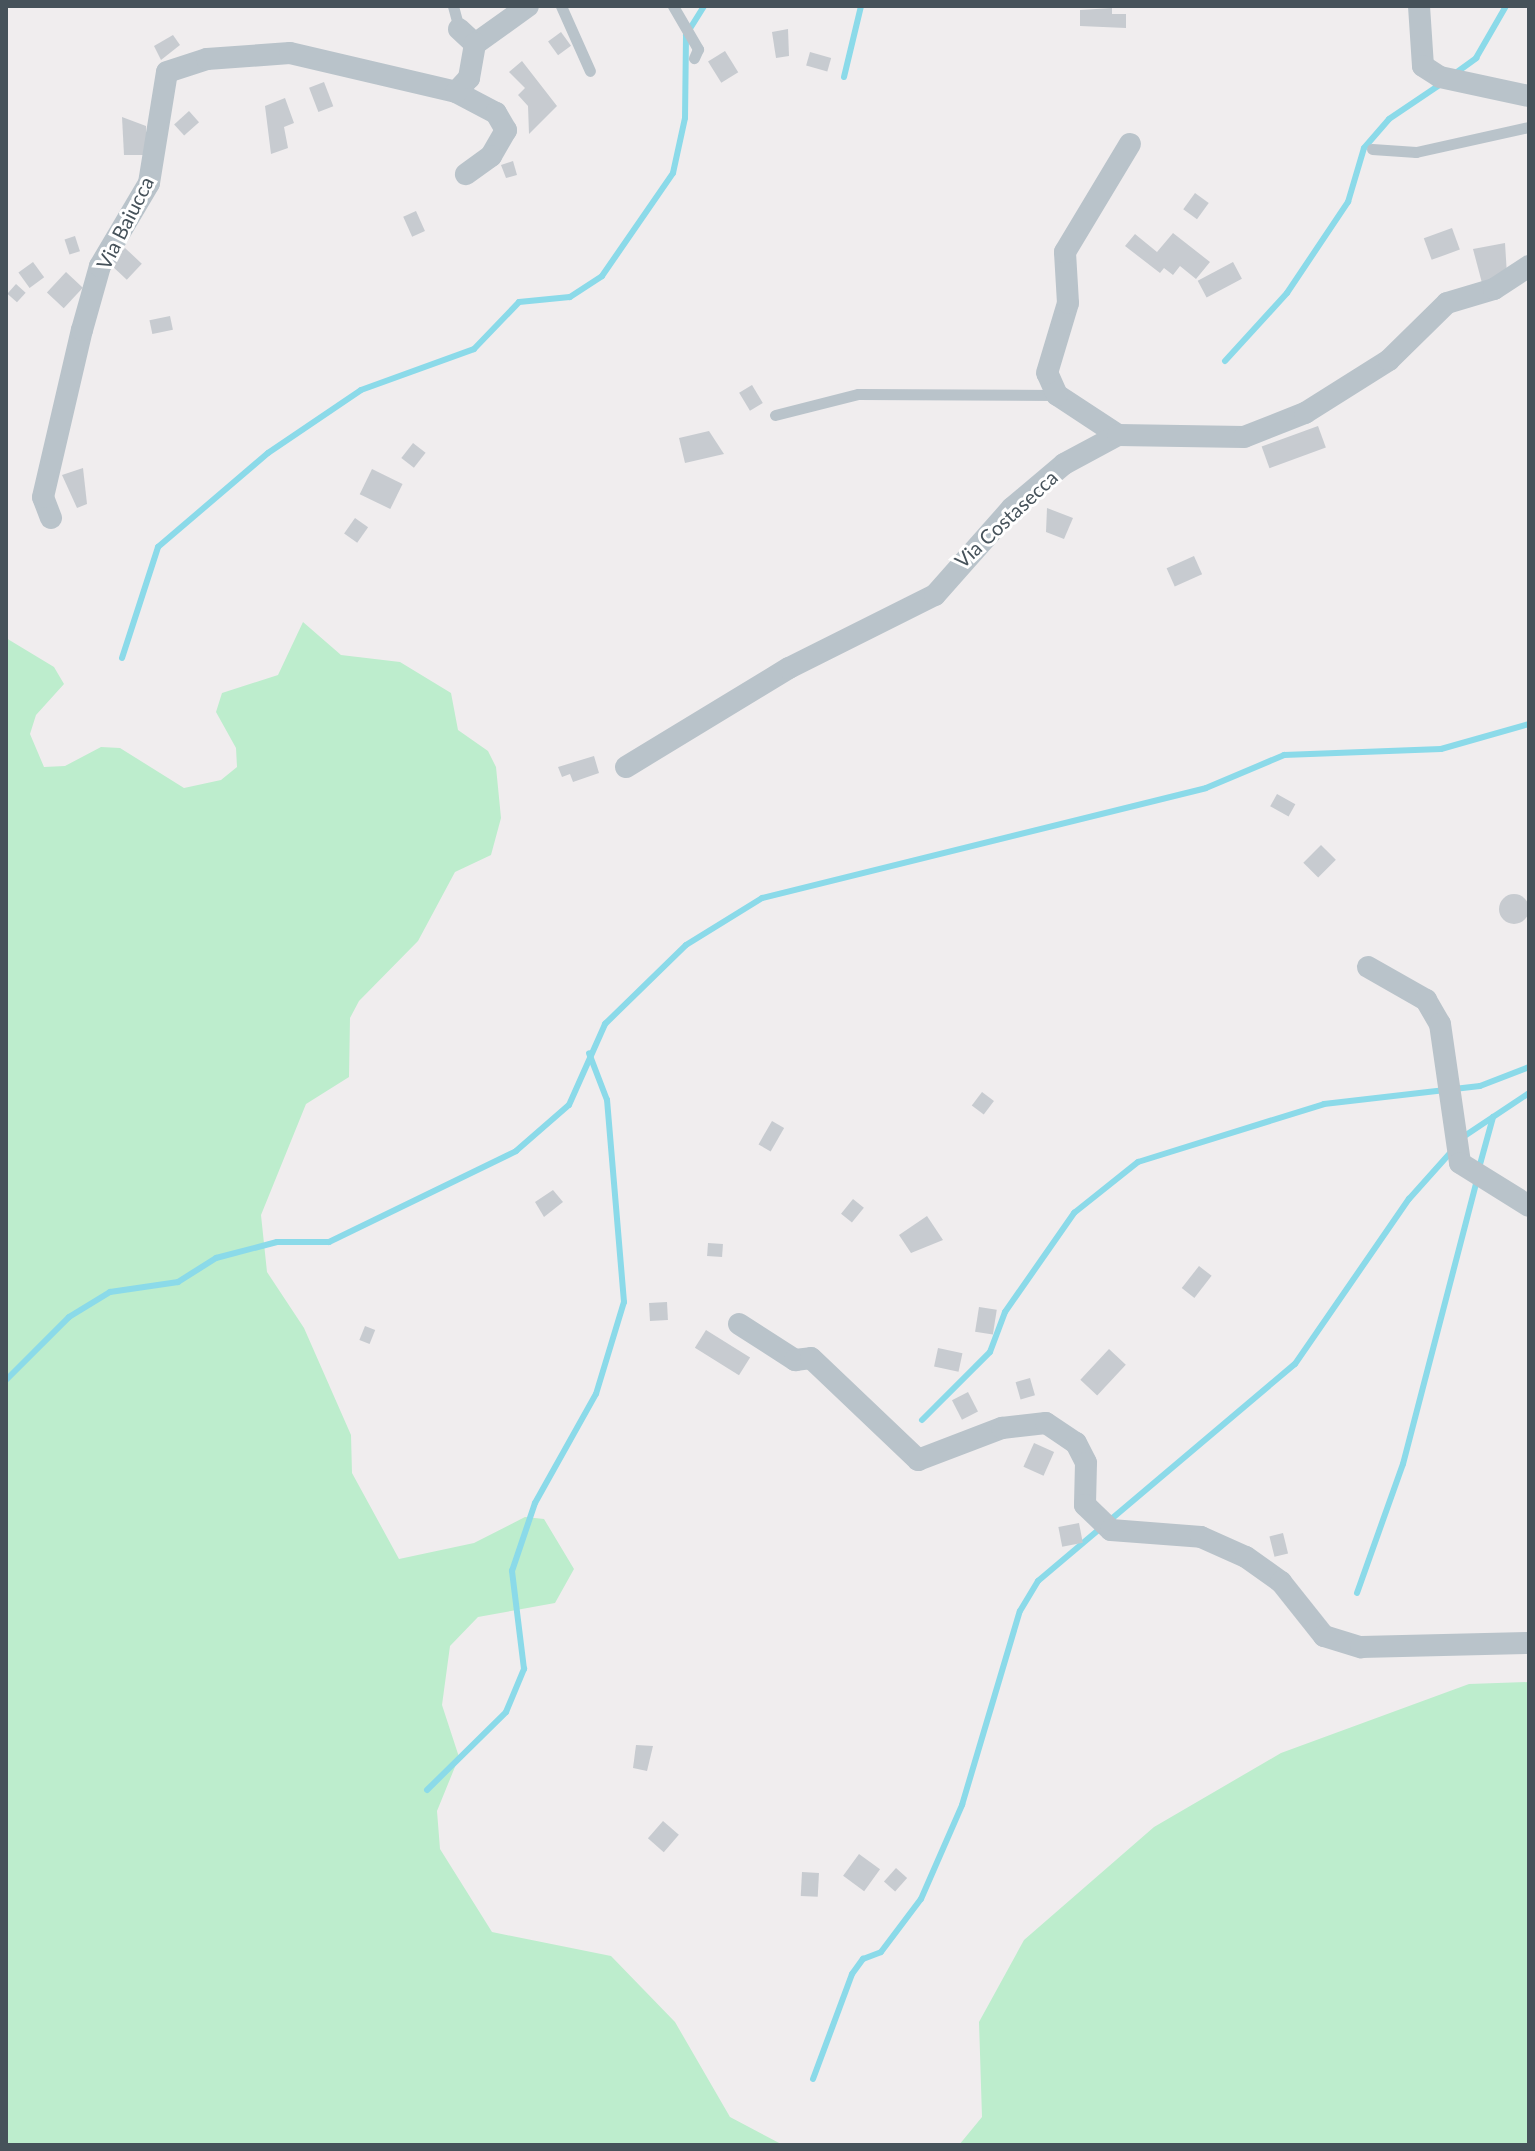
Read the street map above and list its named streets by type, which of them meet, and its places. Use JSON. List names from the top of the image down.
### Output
{
  "streets": {
    "street": ["Via Baiucca", "Via Costasecca"]
  }
}
